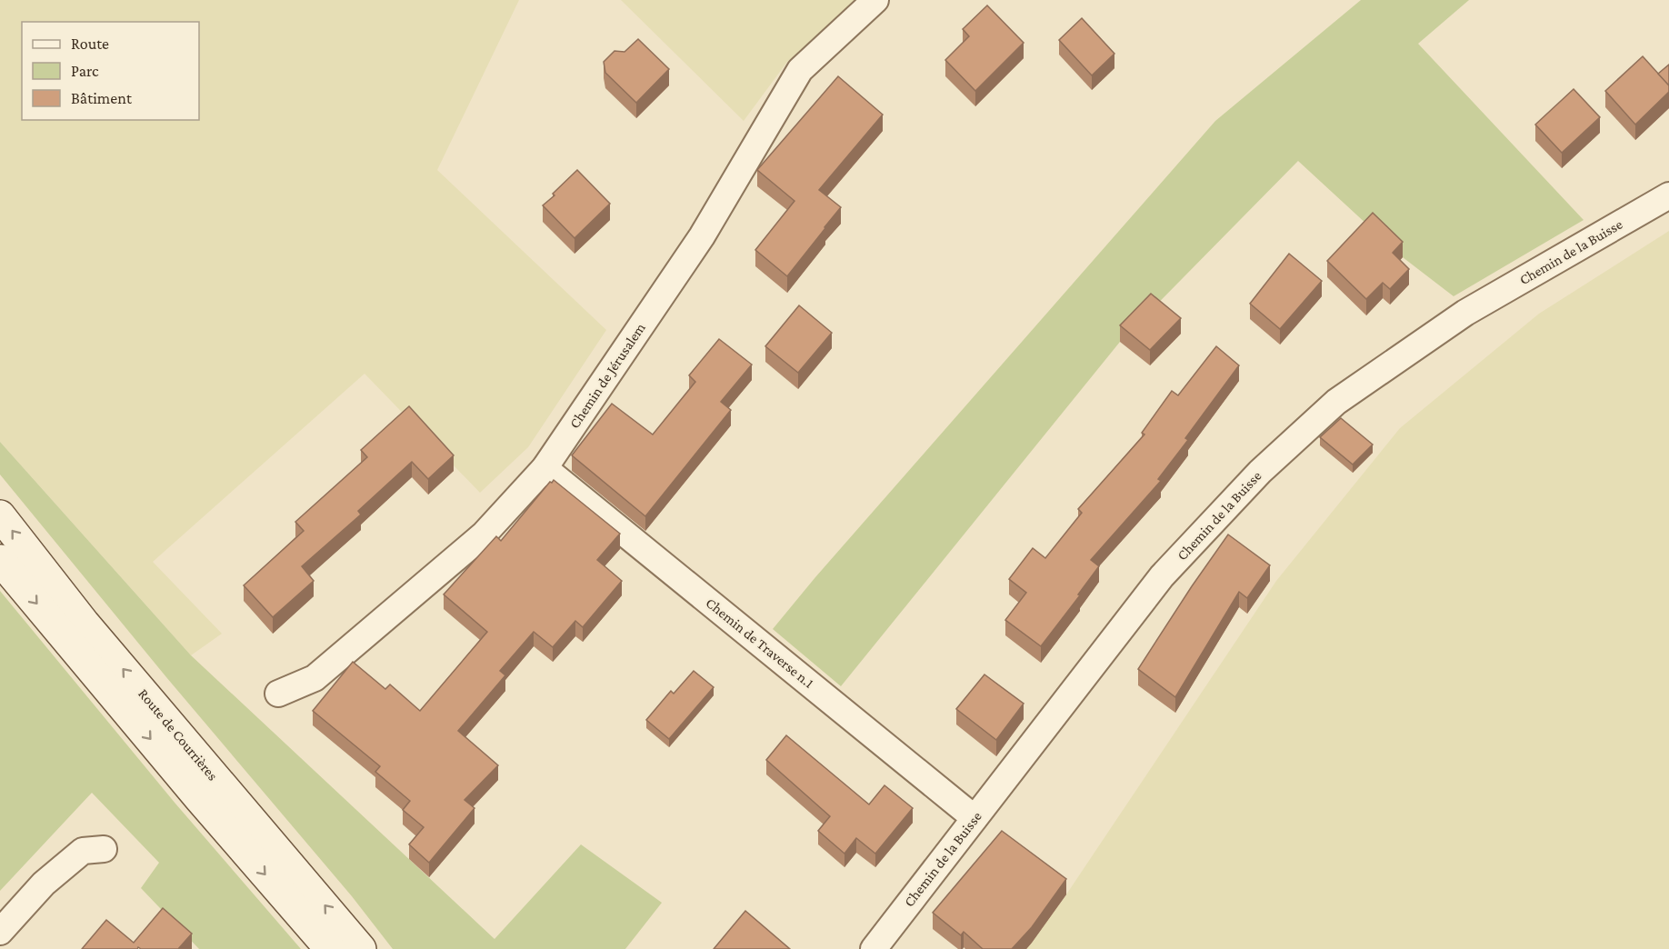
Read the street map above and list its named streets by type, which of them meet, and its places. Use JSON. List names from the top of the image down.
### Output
{
  "streets": {
    "main road": ["Route de Courrières"],
    "street": ["Chemin de la Buisse", "Chemin de Jérusalem", "Chemin de Traverse n.1"]
  },
  "crossings": [
    ["Chemin de la Buisse", "Chemin de Traverse n.1"],
    ["Chemin de Jérusalem", "Chemin de Traverse n.1"]
  ],
  "legend": ["Route", "Parc", "Bâtiment"]
}
